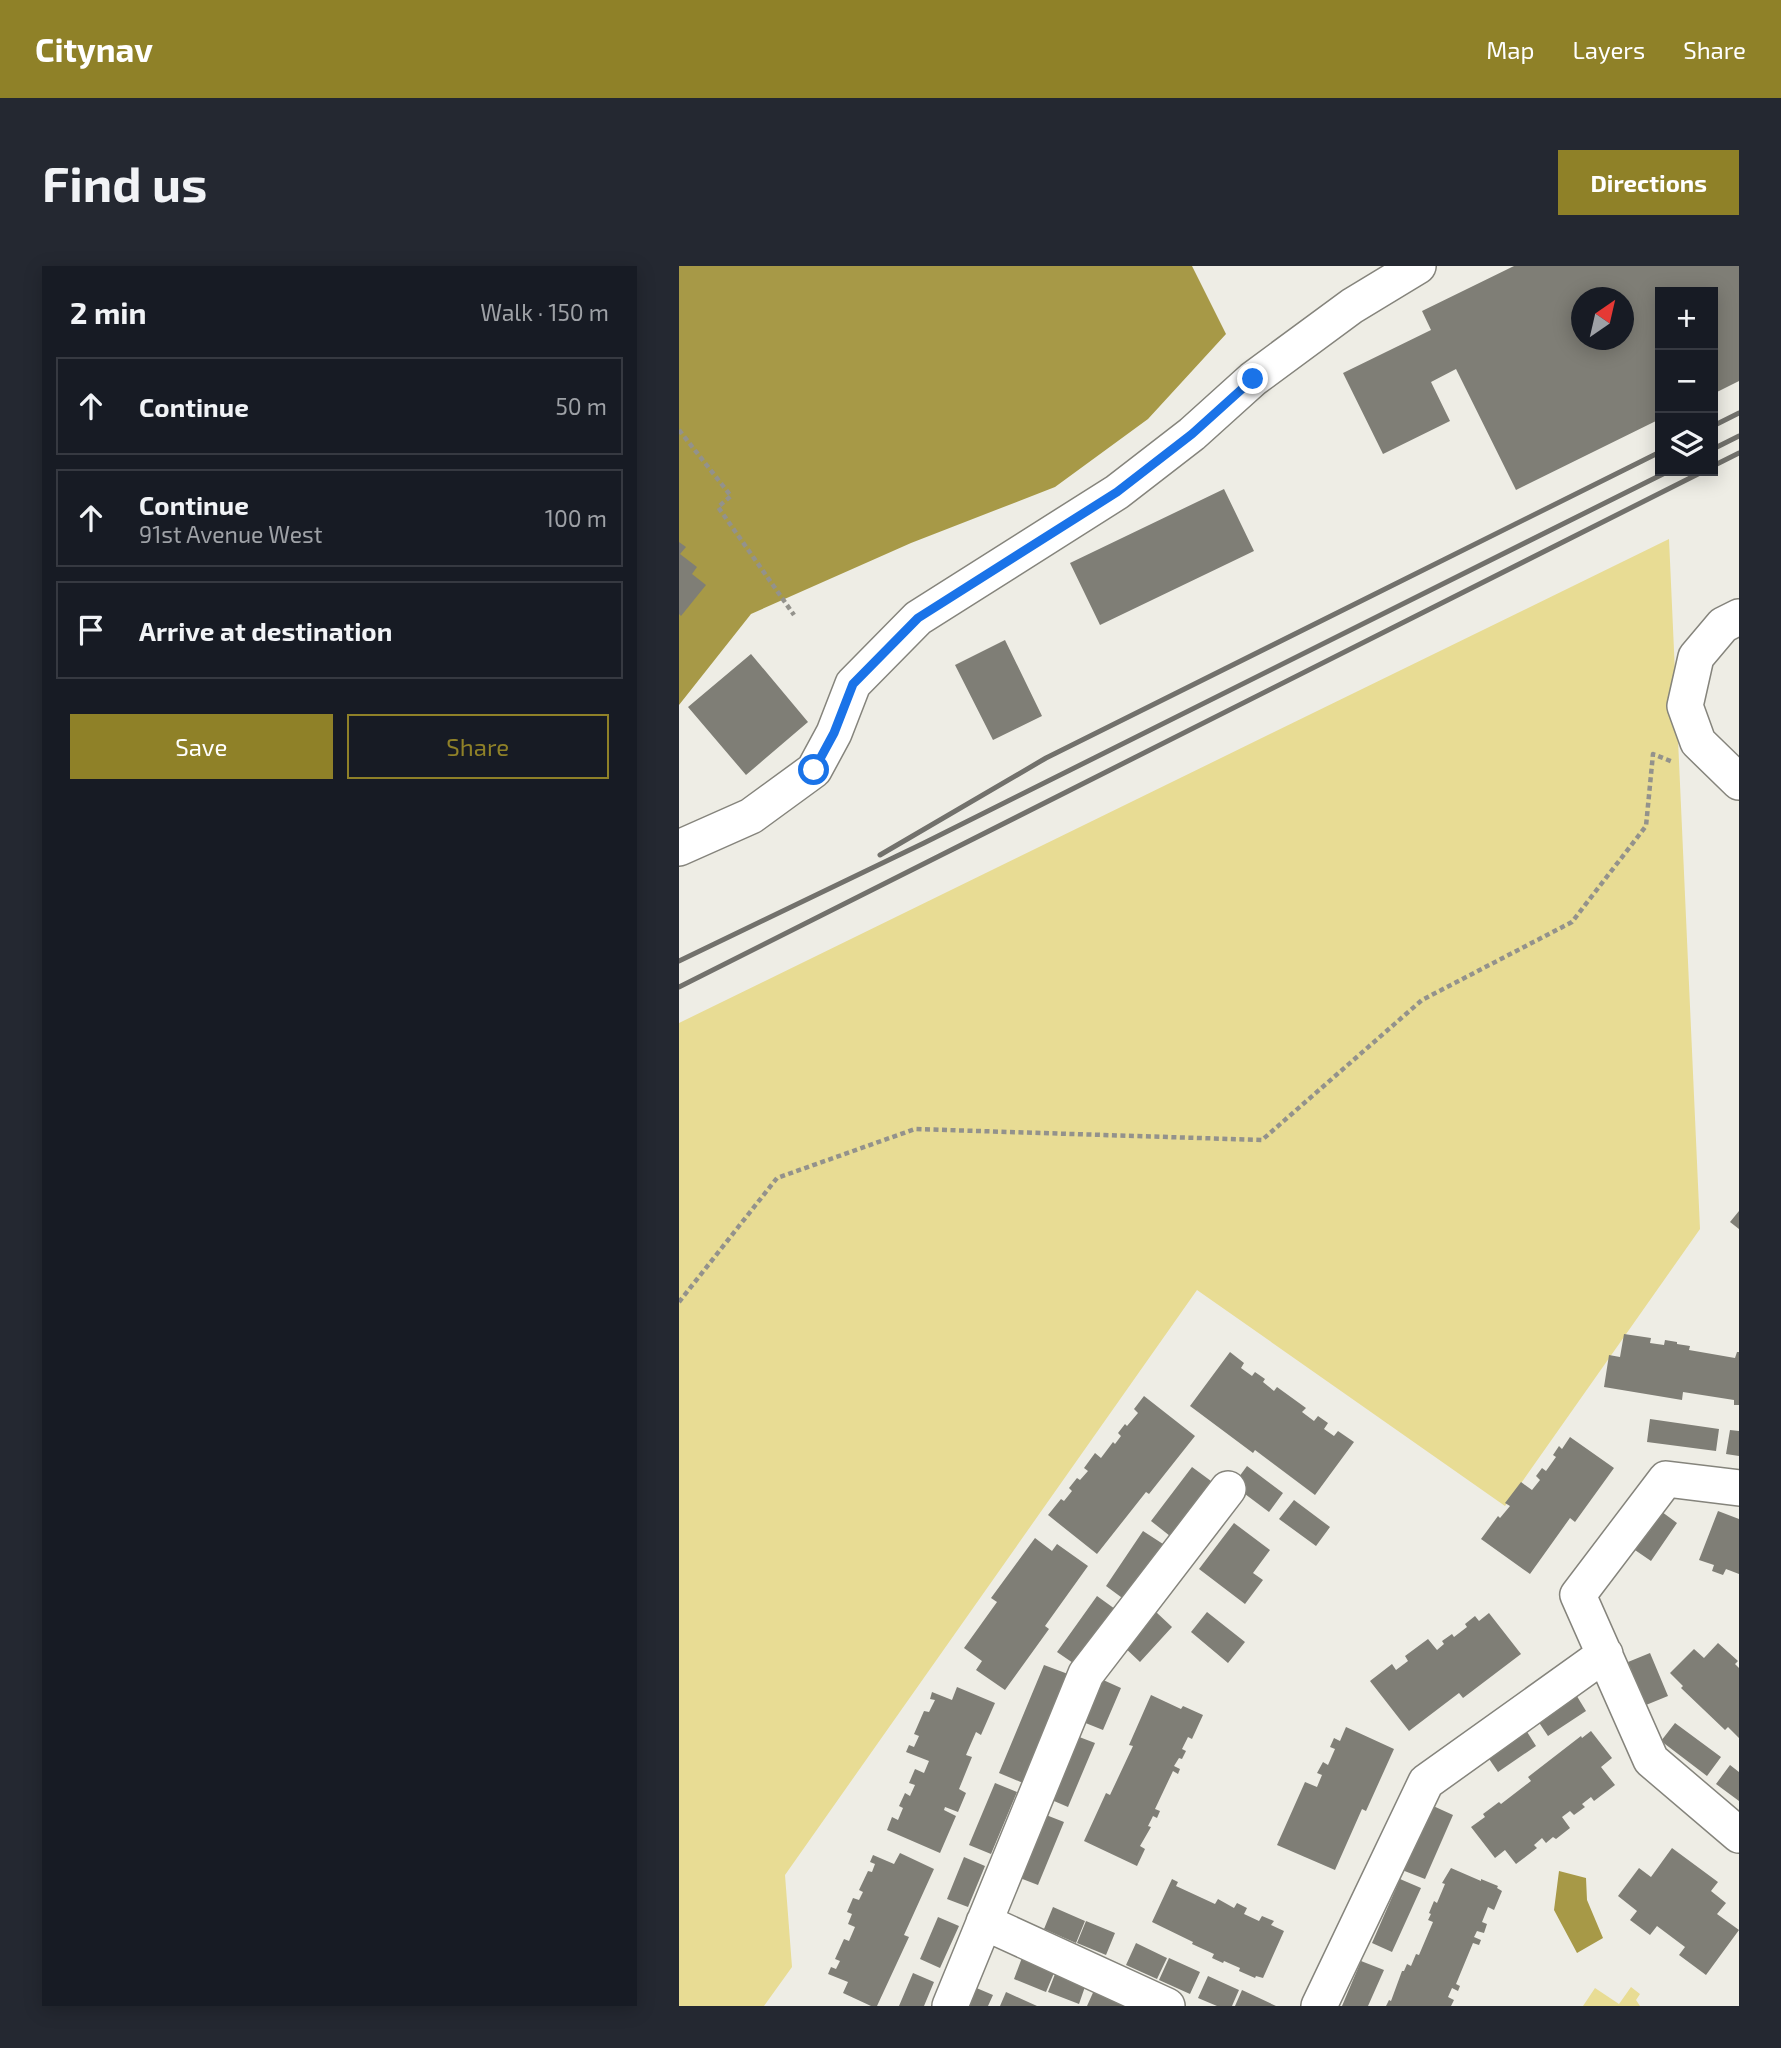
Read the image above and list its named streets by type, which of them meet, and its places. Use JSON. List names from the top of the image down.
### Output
{
  "north": "top right",
  "page": {
    "header": "Citynav",
    "nav": ["Map", "Layers", "Share"],
    "buttons": [
      "Directions",
      ["Save", "Share"]
    ],
    "title": "Find us",
    "heading": ["2 min", "Walk · 150 m"],
    "map_buttons": ["+", "−"],
    "list": [
      ["Continue", "50 m"],
      ["Continue", "91st Avenue West", "100 m"],
      "Arrive at destination"
    ]
  }
}
